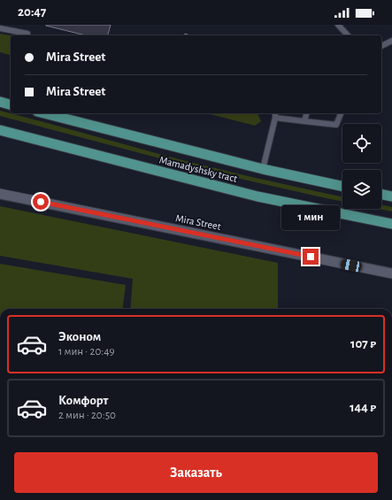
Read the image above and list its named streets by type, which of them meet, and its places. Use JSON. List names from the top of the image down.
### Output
{
  "streets": {
    "main road": ["Mamadyshsky tract"],
    "street": ["Mira Street"]
  },
  "page": {
    "status": "20:47",
    "banner": ["Mira Street", "Mira Street"],
    "bubble": "1 мин",
    "list": [
      {
        "name": "Эконом",
        "note": "1 мин · 20:49",
        "value": "107 ₽"
      },
      {
        "name": "Комфорт",
        "note": "2 мин · 20:50",
        "value": "144 ₽"
      }
    ],
    "buttons": "Заказать"
  }
}
